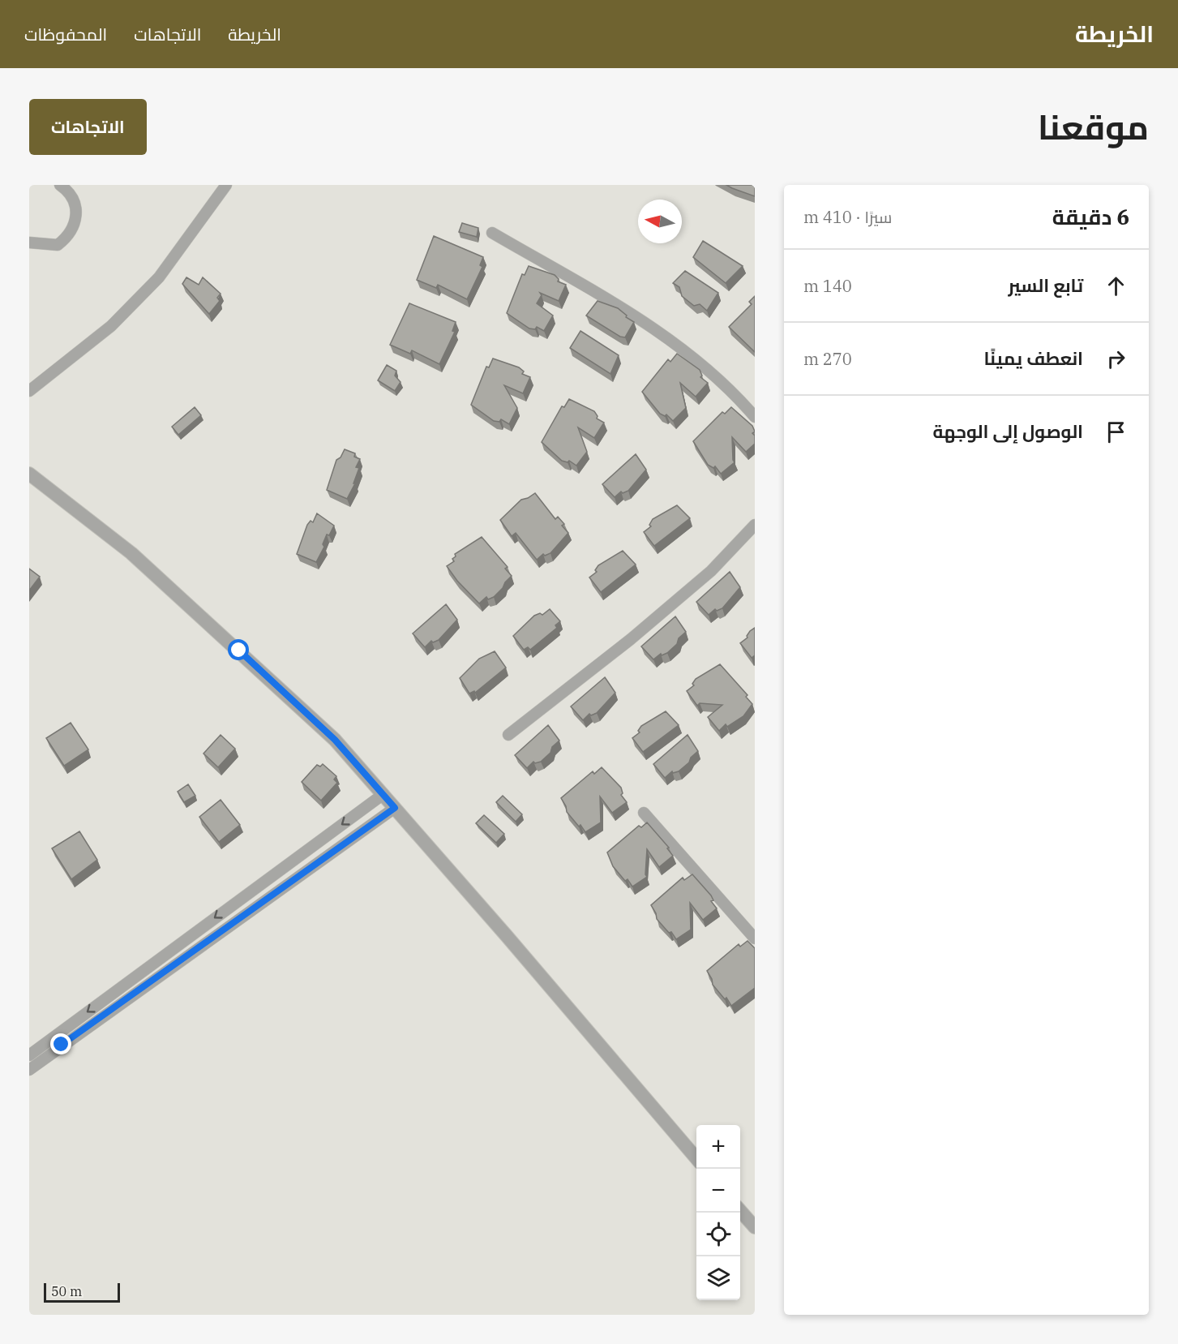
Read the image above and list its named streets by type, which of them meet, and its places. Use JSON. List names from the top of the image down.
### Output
{
  "scale_bar": "50 m",
  "north": "left",
  "page": {
    "header": "الخريطة",
    "nav": ["الخريطة", "الاتجاهات", "المحفوظات"],
    "title": "موقعنا",
    "buttons": "الاتجاهات",
    "heading": ["6 دقيقة", "سيرًا · 410 m"],
    "list": [
      ["تابع السير", "140 m"],
      ["انعطف يمينًا", "270 m"],
      "الوصول إلى الوجهة"
    ],
    "map_buttons": ["+", "−"],
    "scale": "50 m"
  }
}
